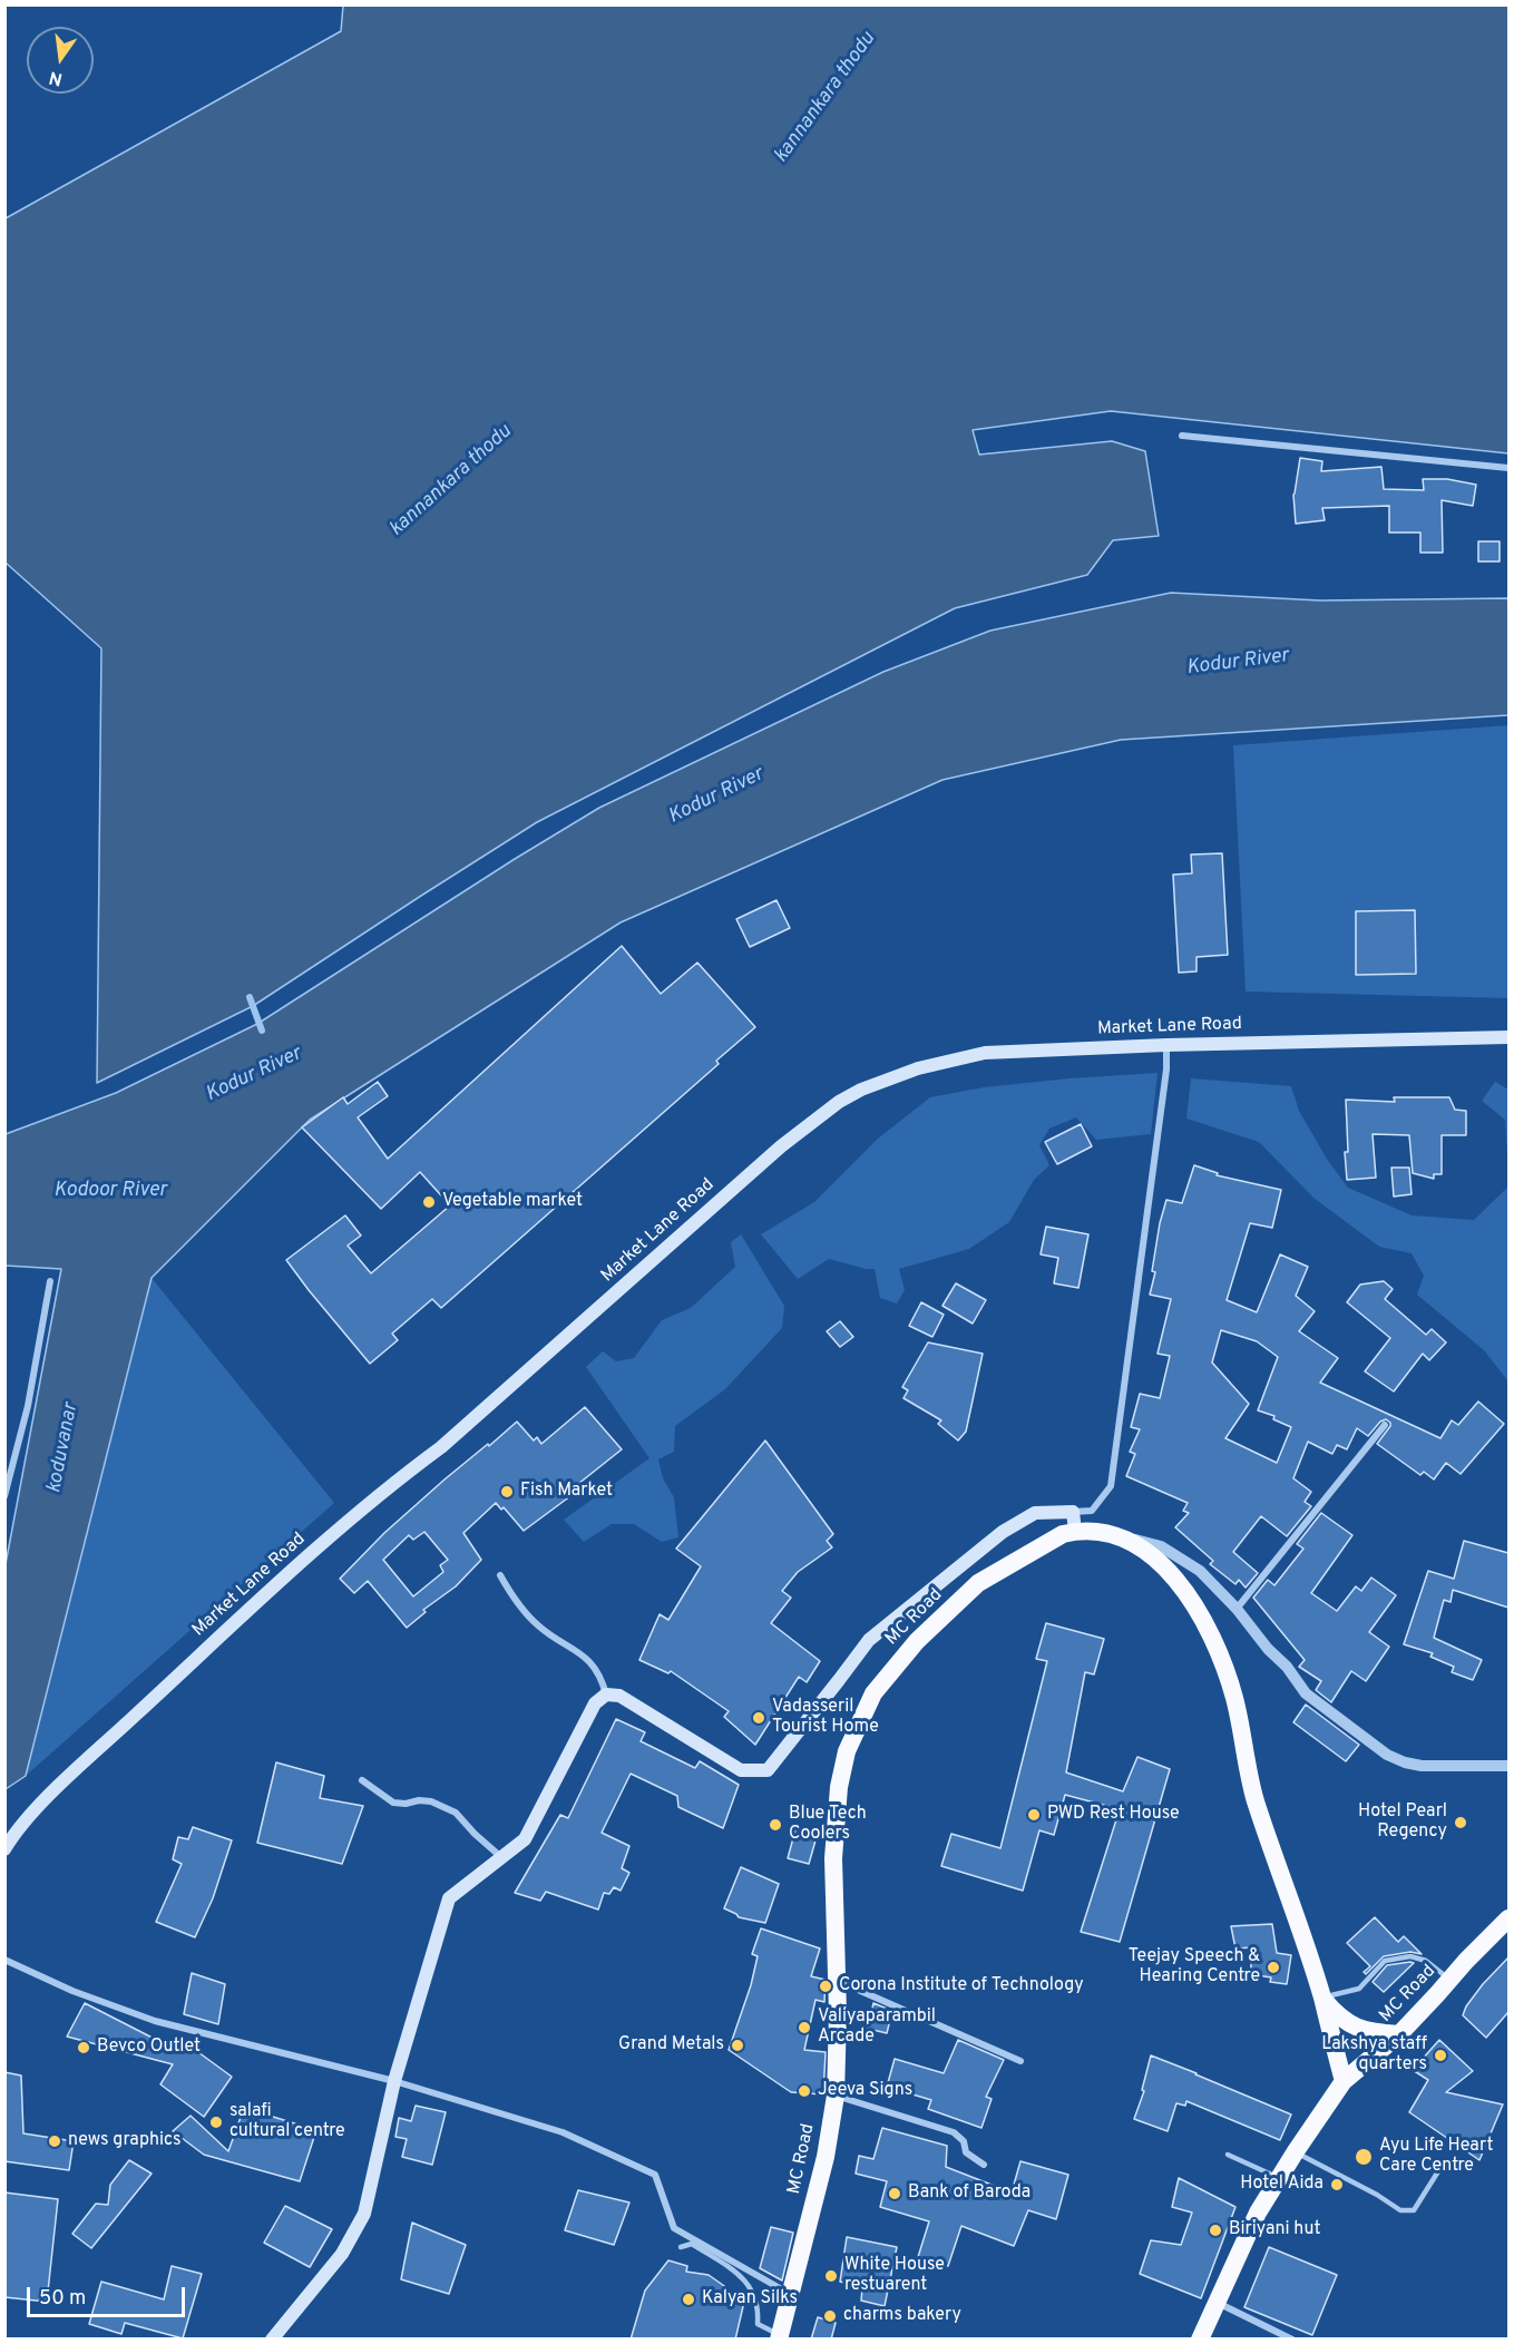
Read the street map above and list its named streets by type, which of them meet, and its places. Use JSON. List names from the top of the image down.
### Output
{
  "streets": {
    "highway": ["MC Road"],
    "main road": ["Market Lane Road"]
  },
  "water": [
    "kannankara thodu",
    "Kodur River",
    "Kodoor River",
    "koduvanar"
  ],
  "places": [
    "Vegetable market",
    "Fish Market",
    "Vadasseril Tourist Home",
    "PWD Rest House",
    "Hotel Pearl Regency",
    "Blue Tech Coolers",
    "Teejay Speech & Hearing Centre",
    "Corona Institute of Technology",
    "Valiyaparambil Arcade",
    "Grand Metals",
    "Bevco Outlet",
    "Lakshya staff quarters",
    "Jeeva Signs",
    "salafi cultural centre",
    "news graphics",
    "Ayu Life Heart Care Centre",
    "Hotel Aida",
    "Bank of Baroda",
    "Biriyani hut",
    "White House restuarent",
    "Kalyan Silks",
    "charms bakery"
  ],
  "scale_bar": "50 m",
  "north": "bottom"
}
